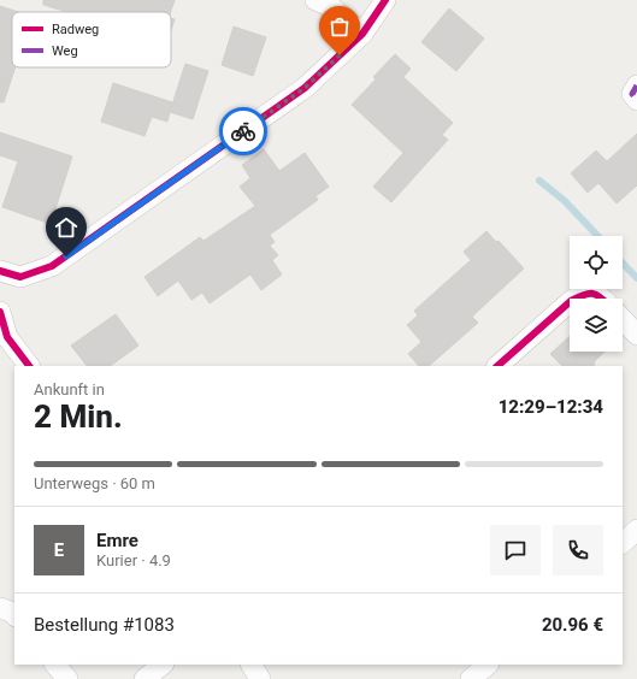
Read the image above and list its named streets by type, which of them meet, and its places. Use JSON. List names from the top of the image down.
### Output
{
  "legend": ["Radweg", "Weg"],
  "page": {
    "heading": ["2 Min.", "Ankunft in", "12:29–12:34"],
    "panel": [
      "Emre",
      "Kurier · 4.9",
      "Bestellung #1083",
      "20.96 €"
    ],
    "bar": "Unterwegs · 60 m",
    "round": "E"
  }
}
